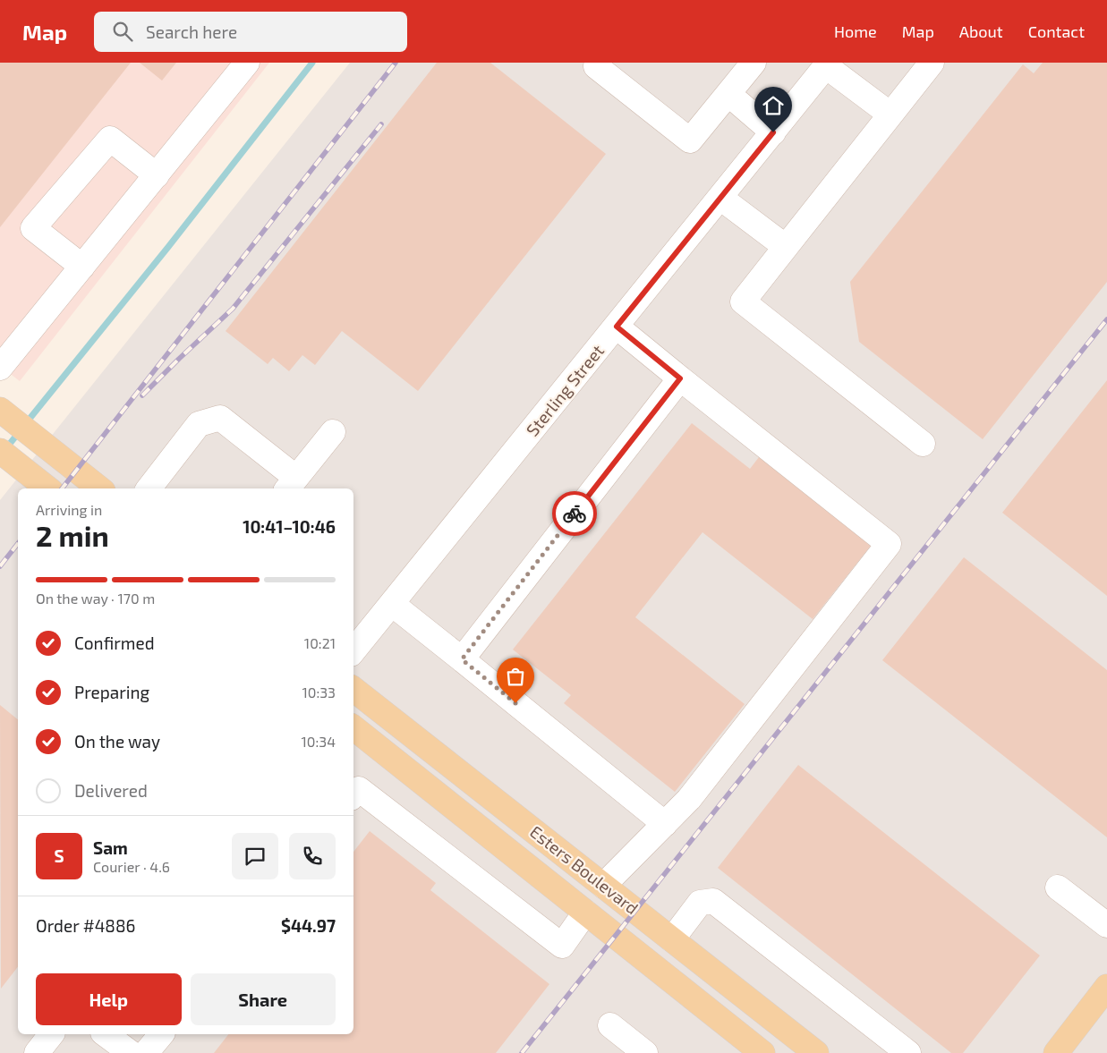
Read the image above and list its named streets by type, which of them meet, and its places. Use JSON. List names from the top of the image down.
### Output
{
  "streets": {
    "main road": ["Esters Boulevard"],
    "street": ["Sterling Street"]
  },
  "page": {
    "header": "Map",
    "search": "Search here",
    "nav": [
      "Home",
      "Map",
      "About",
      "Contact"
    ],
    "heading": ["2 min", "Arriving in", "10:41–10:46"],
    "panel": [
      "Sam",
      "Courier · 4.6",
      "Order #4886",
      "$44.97"
    ],
    "bar": "On the way · 170 m",
    "list": [
      ["Confirmed", "10:21"],
      ["Preparing", "10:33"],
      ["On the way", "10:34"],
      "Delivered"
    ],
    "round": "S",
    "buttons": ["Help", "Share"]
  }
}
